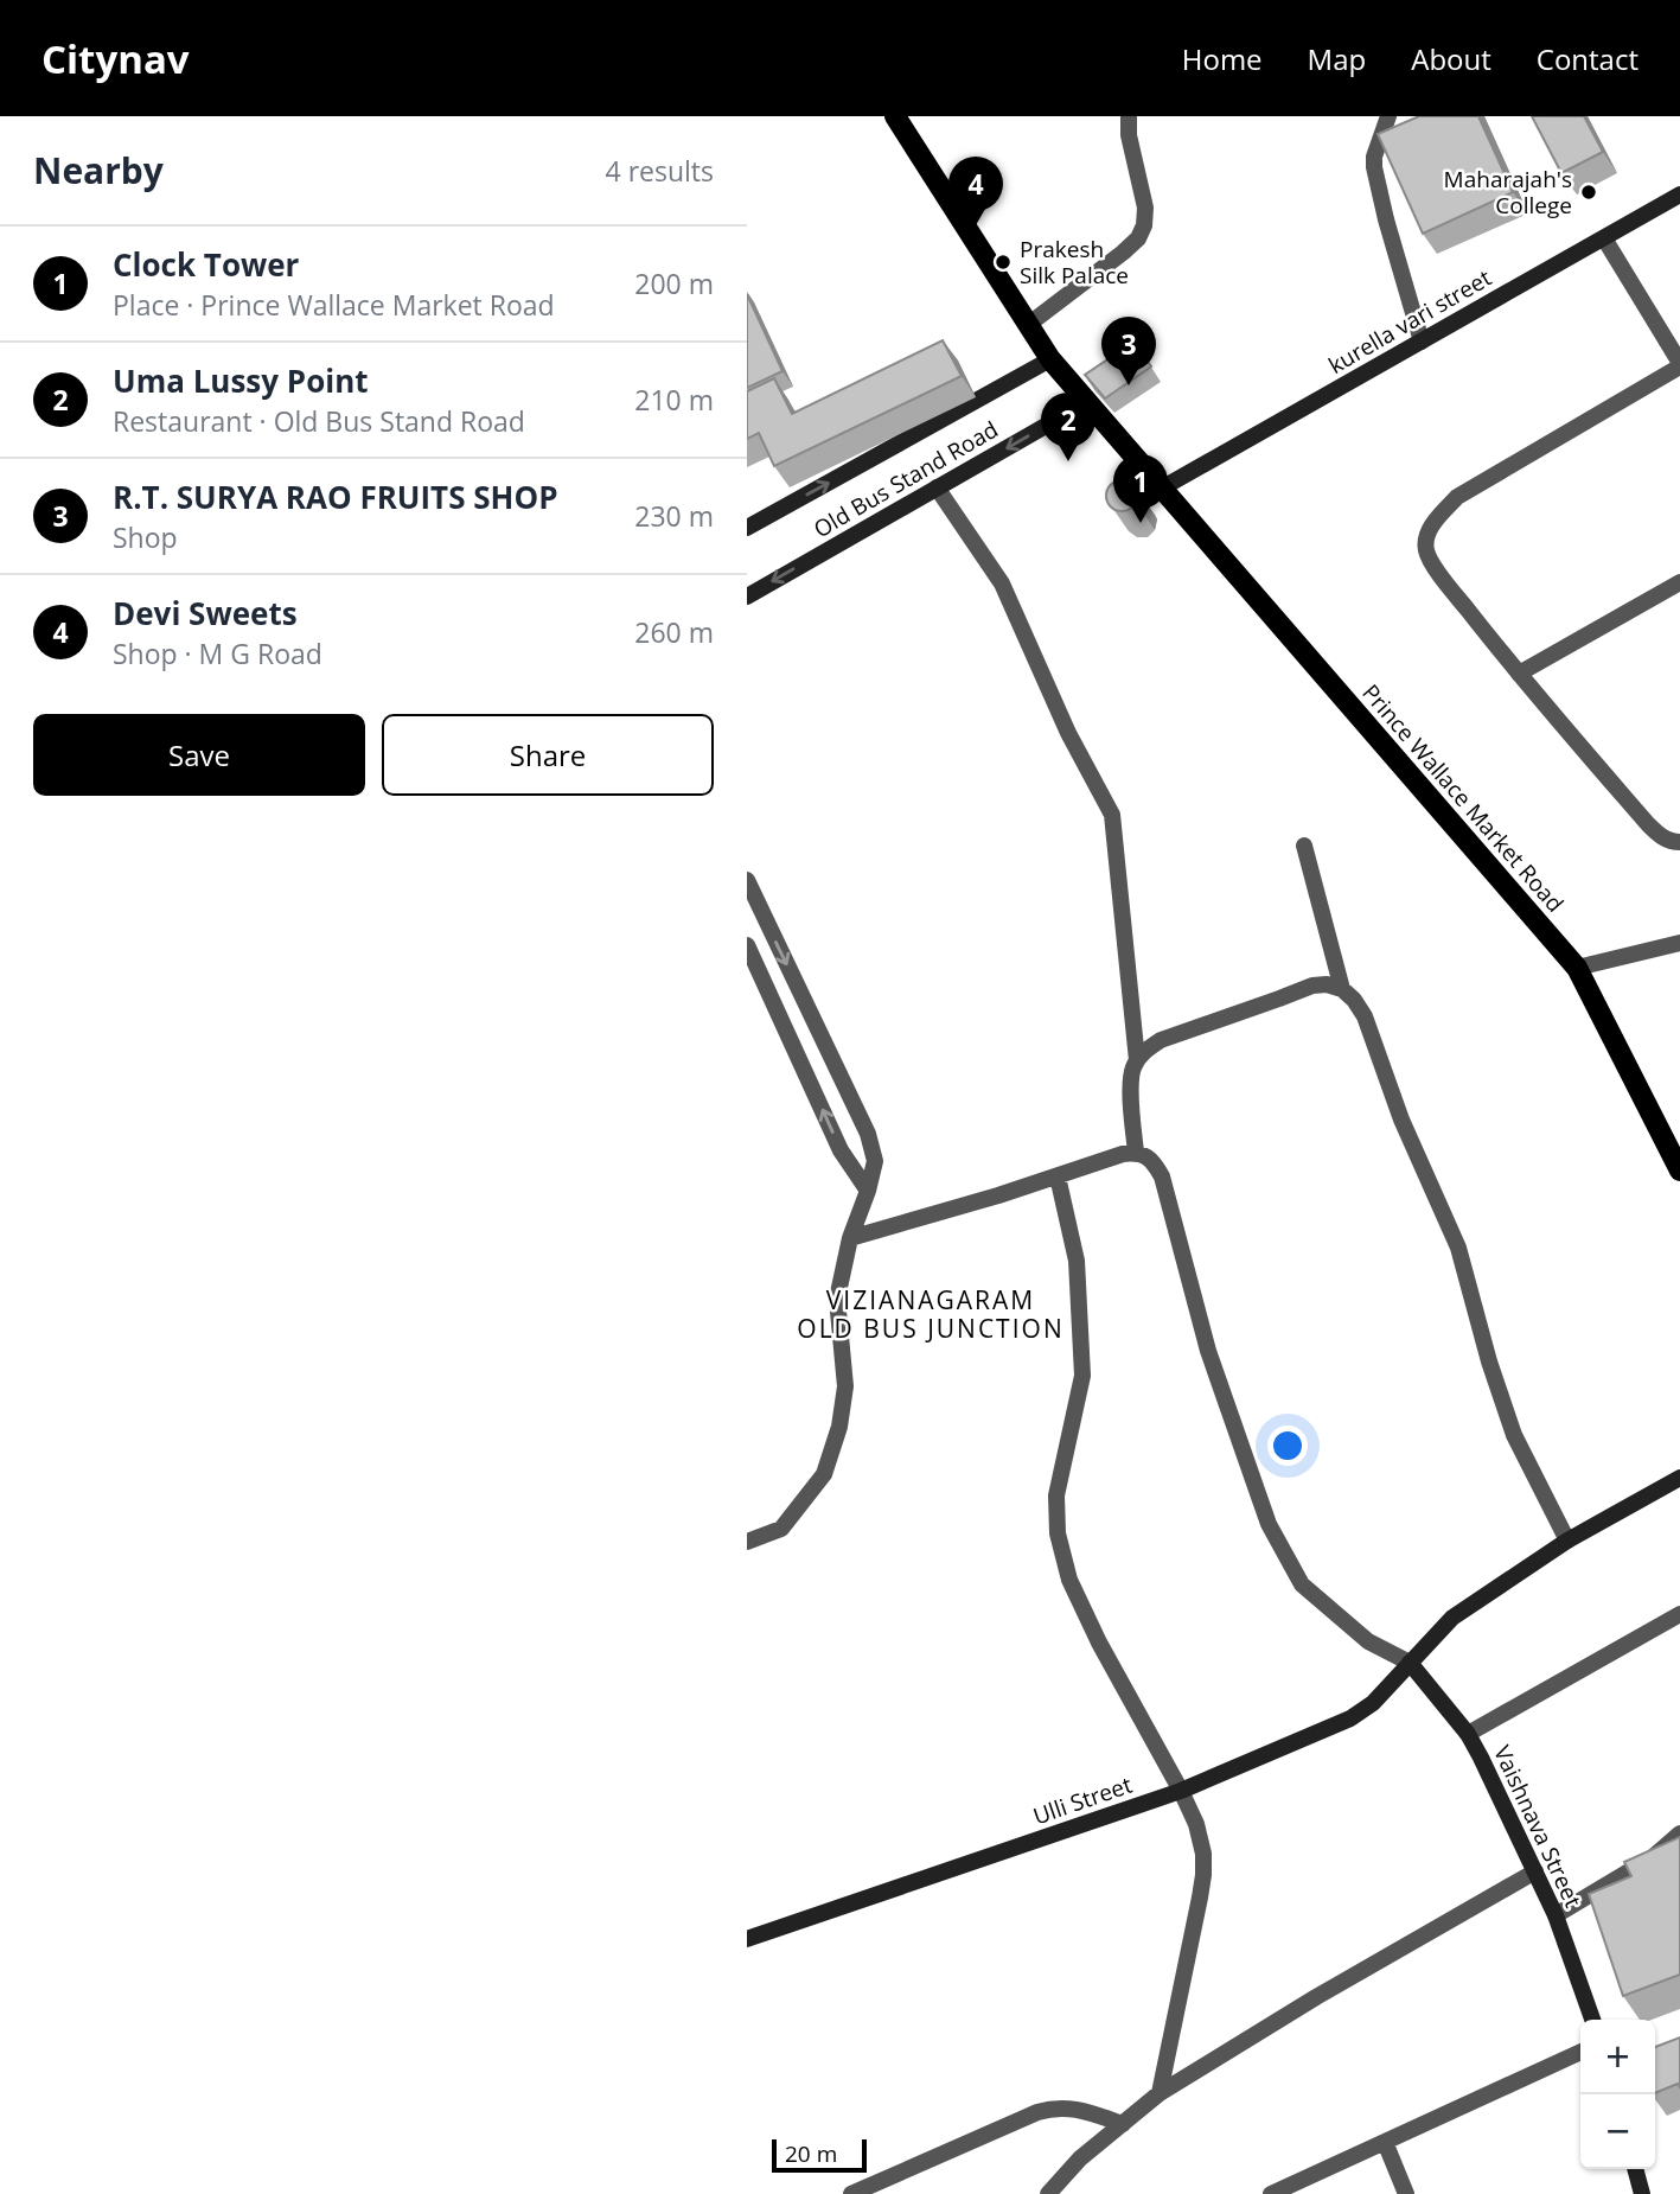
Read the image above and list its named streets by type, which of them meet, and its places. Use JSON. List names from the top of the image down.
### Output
{
  "streets": {
    "main road": ["Prince Wallace Market Road"],
    "street": [
      "kurella vari street",
      "Old Bus Stand Road",
      "Ulli Street",
      "Vaishnava Street"
    ]
  },
  "crossings": [
    ["kurella vari street", "Prince Wallace Market Road"],
    ["Old Bus Stand Road", "Prince Wallace Market Road"],
    ["Ulli Street", "Vaishnava Street"]
  ],
  "districts": ["VIZIANAGARAM OLD BUS JUNCTION"],
  "places": ["Maharajah's College", "Prakesh Silk Palace"],
  "scale_bar": "20 m",
  "page": {
    "header": "Citynav",
    "nav": [
      "Home",
      "Map",
      "About",
      "Contact"
    ],
    "heading": ["Nearby", "4 results"],
    "pins": [
      "4",
      "3",
      "2",
      "1"
    ],
    "list": [
      {
        "mark": "1",
        "name": "Clock Tower",
        "note": "Place · Prince Wallace Market Road",
        "value": "200 m"
      },
      {
        "mark": "2",
        "name": "Uma Lussy Point",
        "note": "Restaurant · Old Bus Stand Road",
        "value": "210 m"
      },
      {
        "mark": "3",
        "name": "R.T. SURYA RAO FRUITS SHOP",
        "note": "Shop",
        "value": "230 m"
      },
      {
        "mark": "4",
        "name": "Devi Sweets",
        "note": "Shop · M G Road",
        "value": "260 m"
      }
    ],
    "buttons": ["Save", "Share"],
    "map_buttons": ["+", "−"],
    "scale": "20 m"
  }
}
